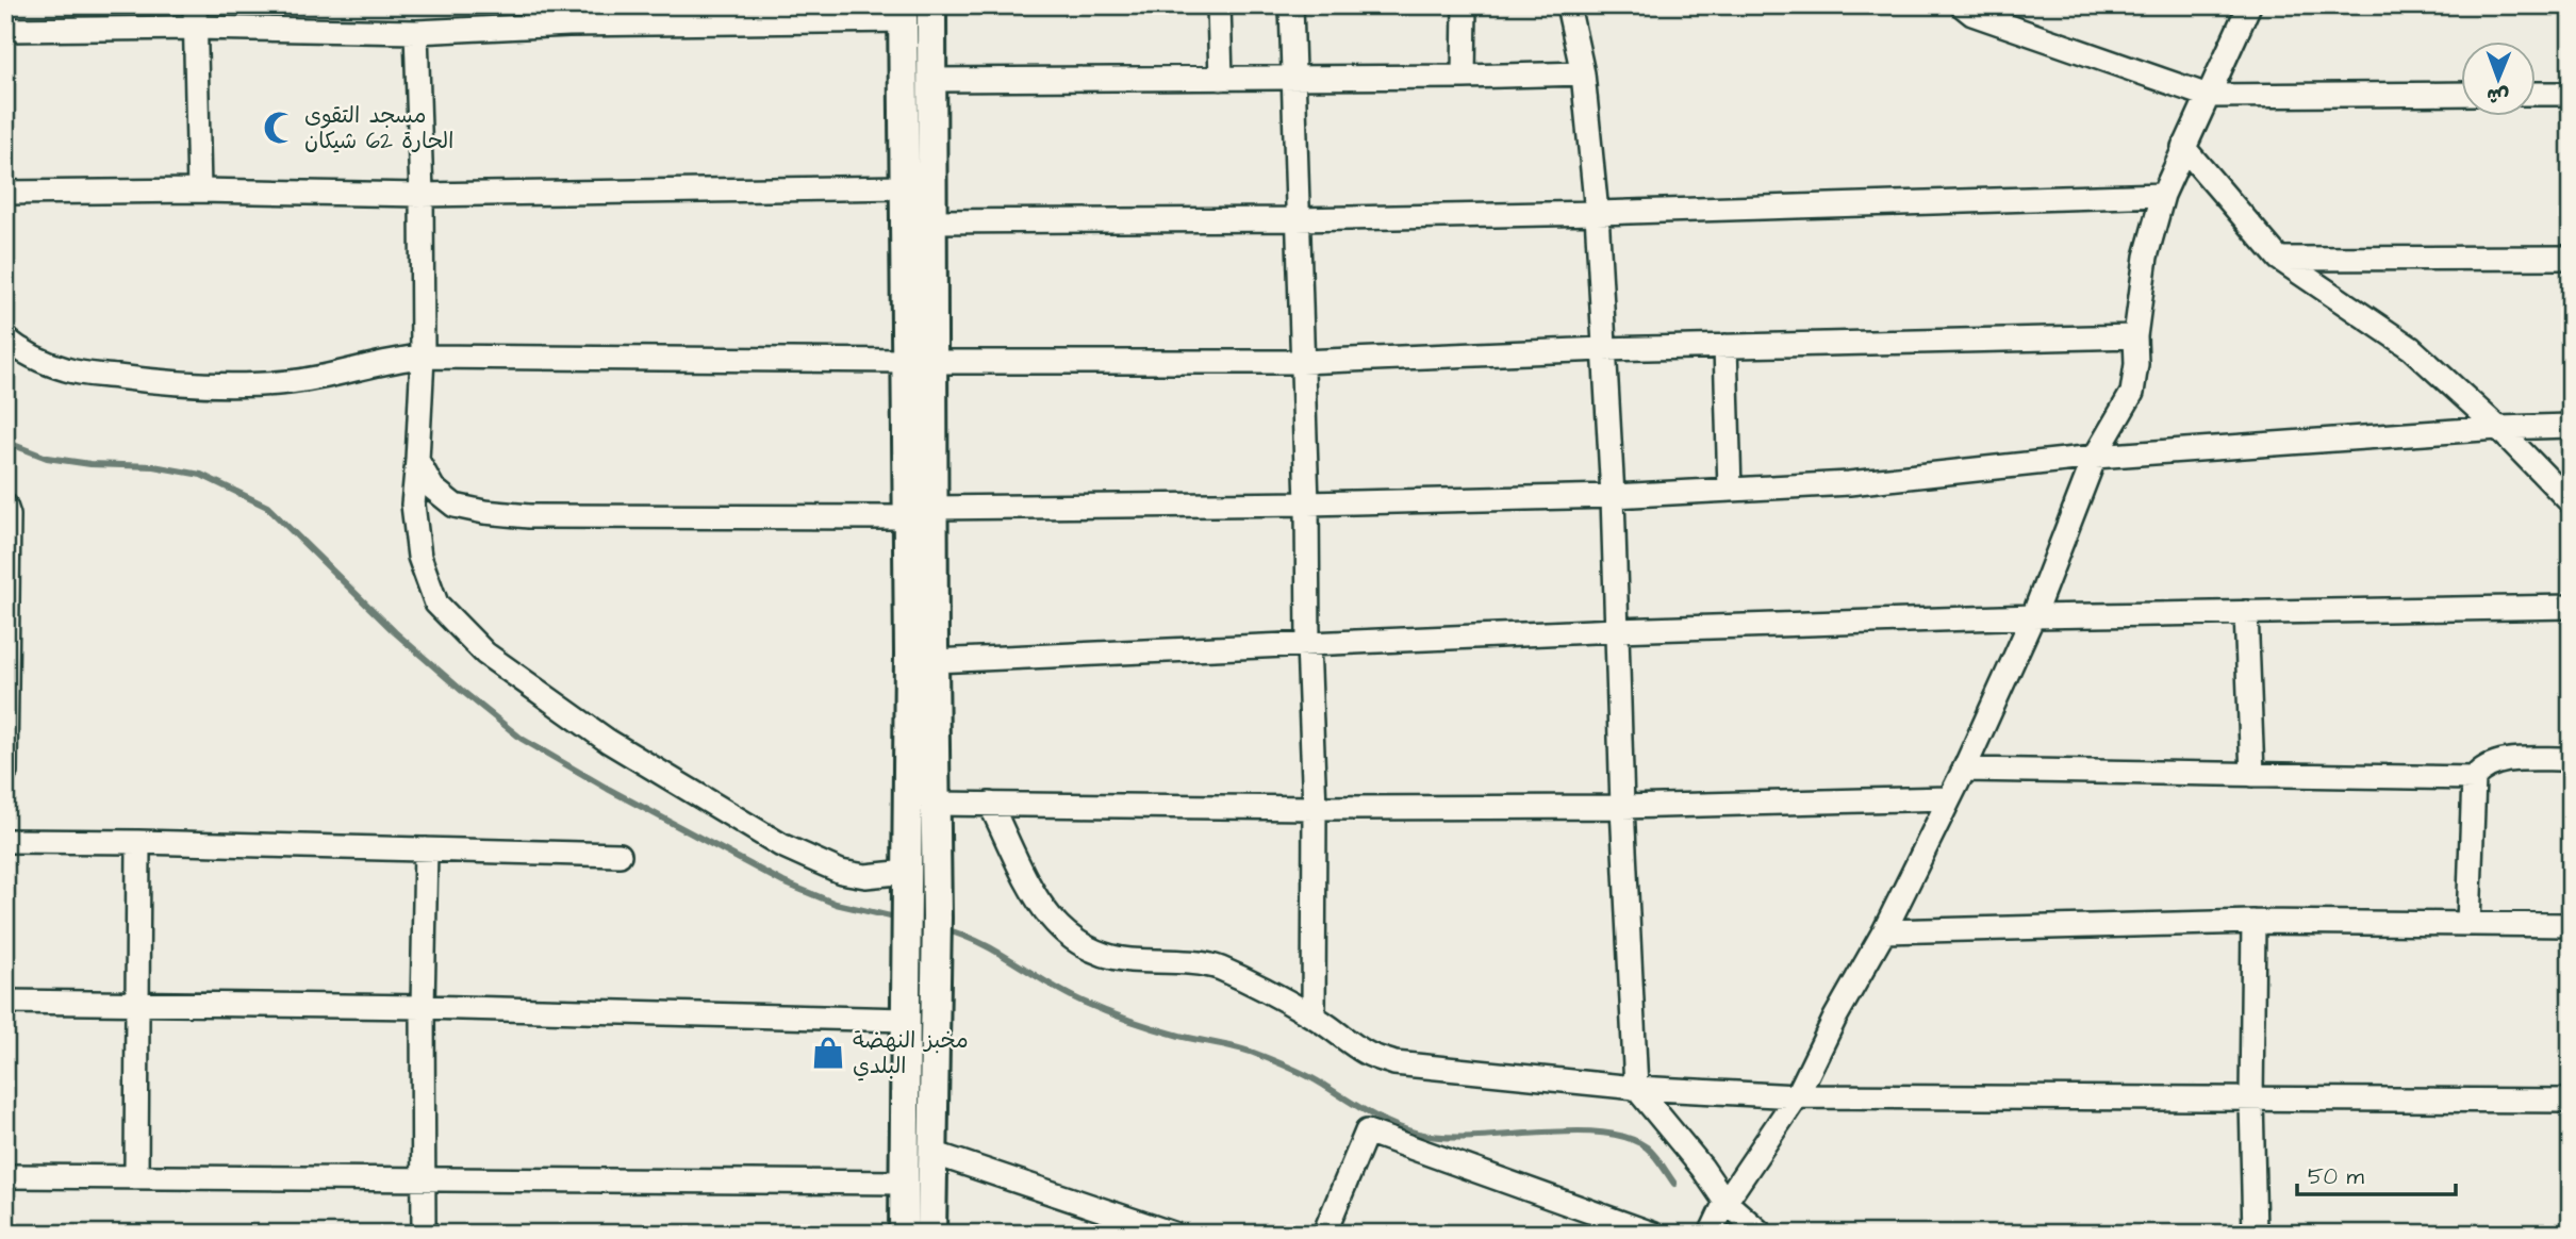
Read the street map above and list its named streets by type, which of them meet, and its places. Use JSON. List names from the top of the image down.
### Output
{
  "places": {
    "mosque": ["مسجد التقوى الحارة 62 شيكان"],
    "shop": ["مخبز النهضة البلدي"]
  },
  "scale_bar": "50 m",
  "north": "bottom"
}
